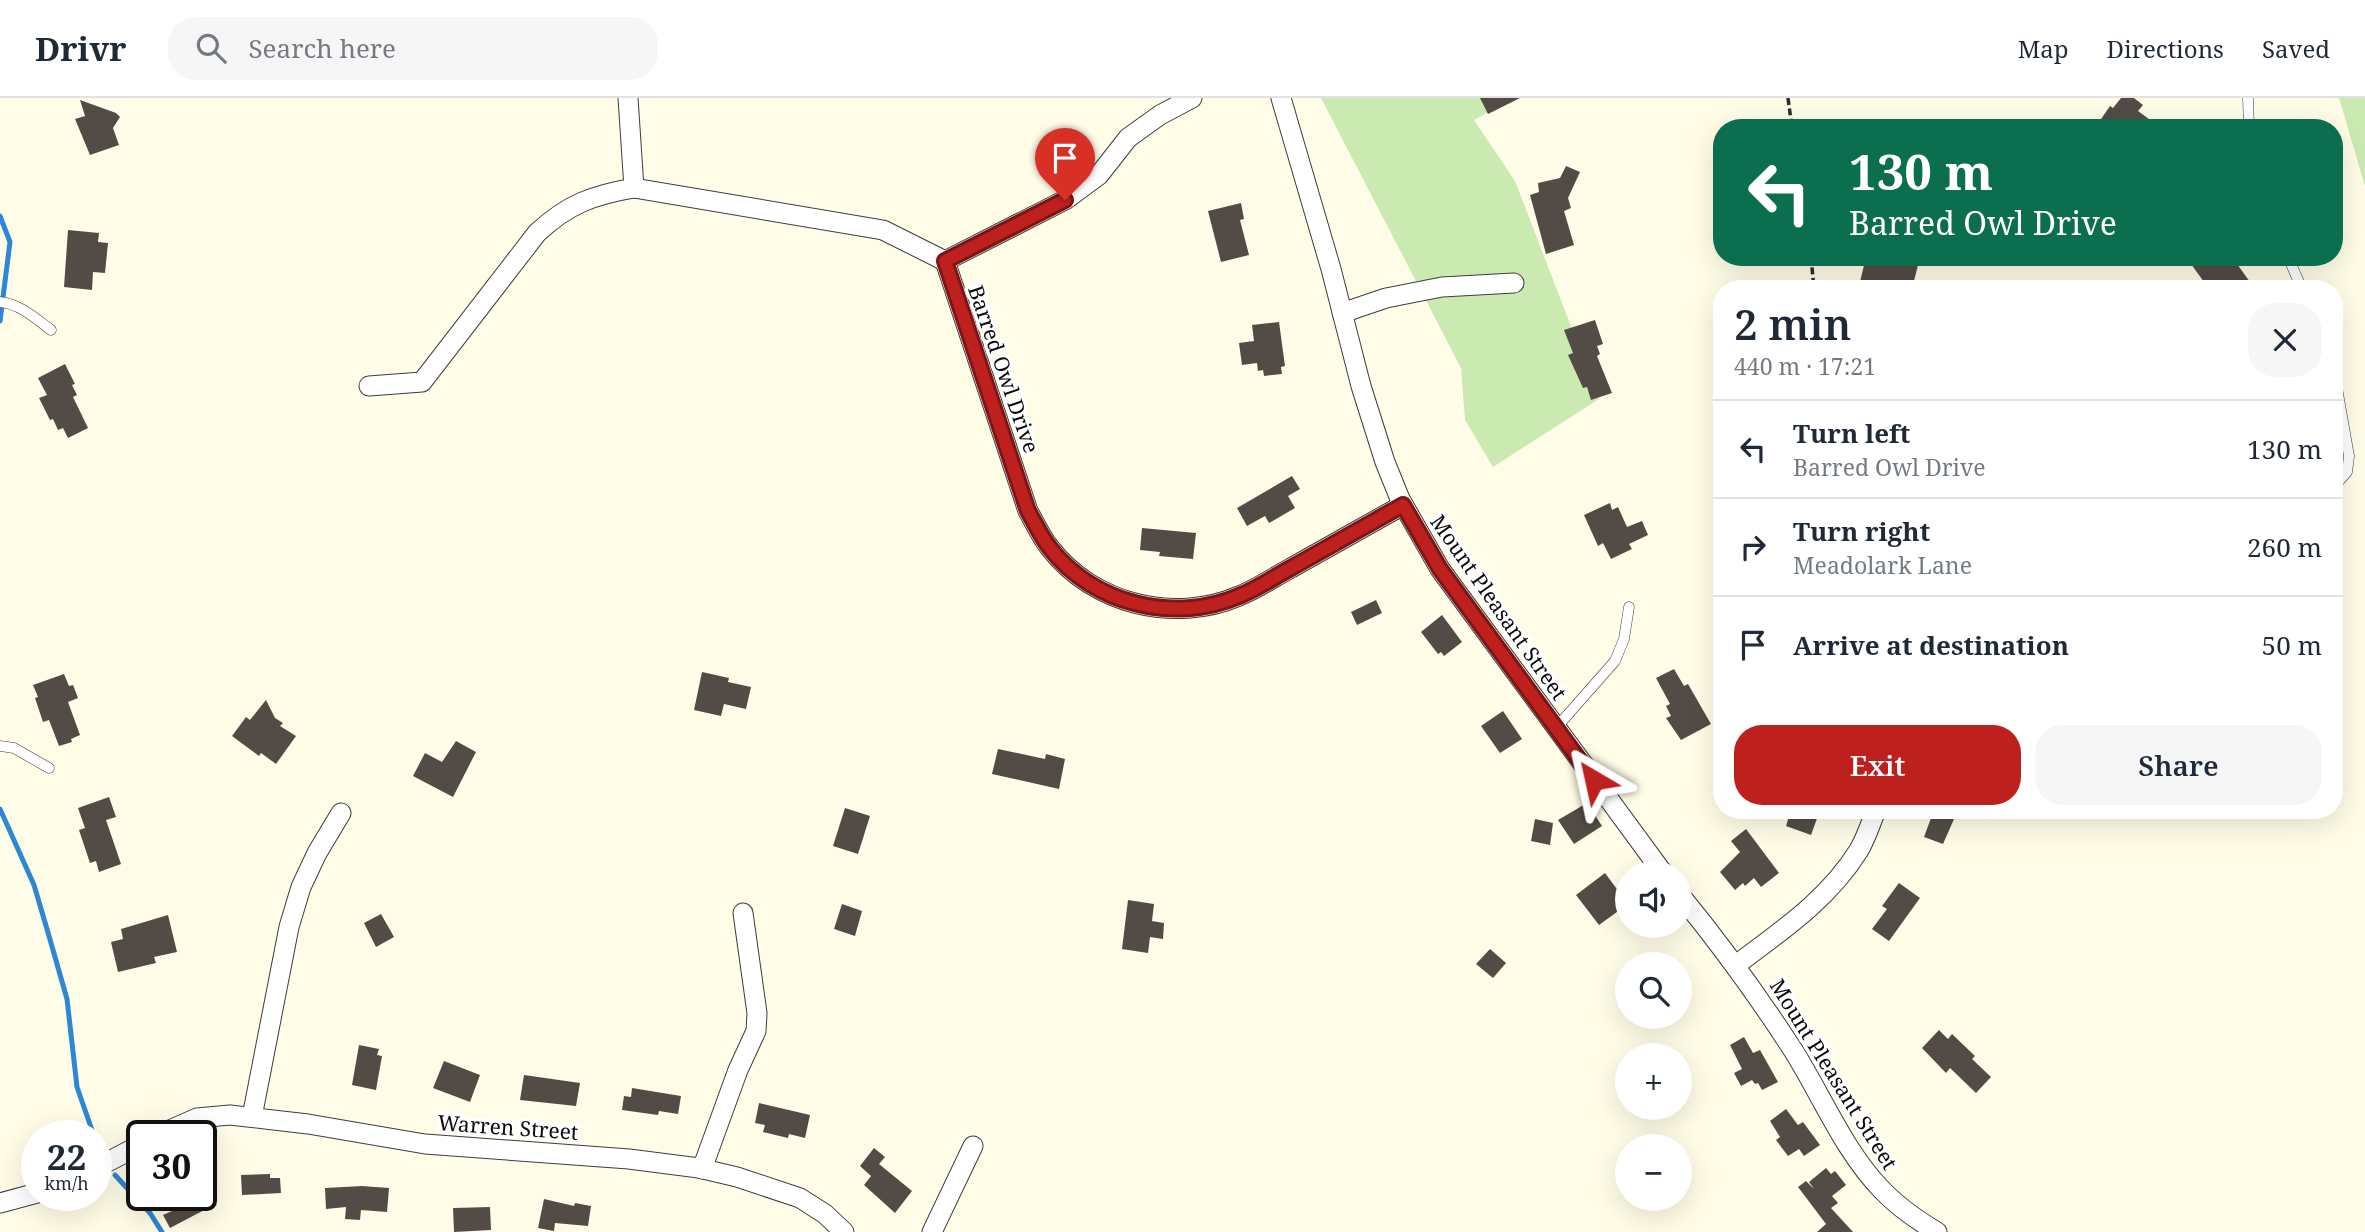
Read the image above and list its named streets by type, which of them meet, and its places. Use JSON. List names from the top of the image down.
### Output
{
  "streets": {
    "street": ["Barred Owl Drive", "Mount Pleasant Street", "Warren Street"]
  },
  "crossings": [
    ["Barred Owl Drive", "Mount Pleasant Street"]
  ],
  "page": {
    "header": "Drivr",
    "search": "Search here",
    "nav": ["Map", "Directions", "Saved"],
    "turn": ["130 m", "Barred Owl Drive"],
    "heading": ["2 min", "440 m · 17:21"],
    "list": [
      {
        "name": "Turn left",
        "note": "Barred Owl Drive",
        "value": "130 m"
      },
      {
        "name": "Turn right",
        "note": "Meadolark Lane",
        "value": "260 m"
      },
      {
        "name": "Arrive at destination",
        "value": "50 m"
      }
    ],
    "buttons": ["Exit", "Share"],
    "map_buttons": ["+", "−"],
    "speed": "22 km/h",
    "limit": "30"
  }
}
